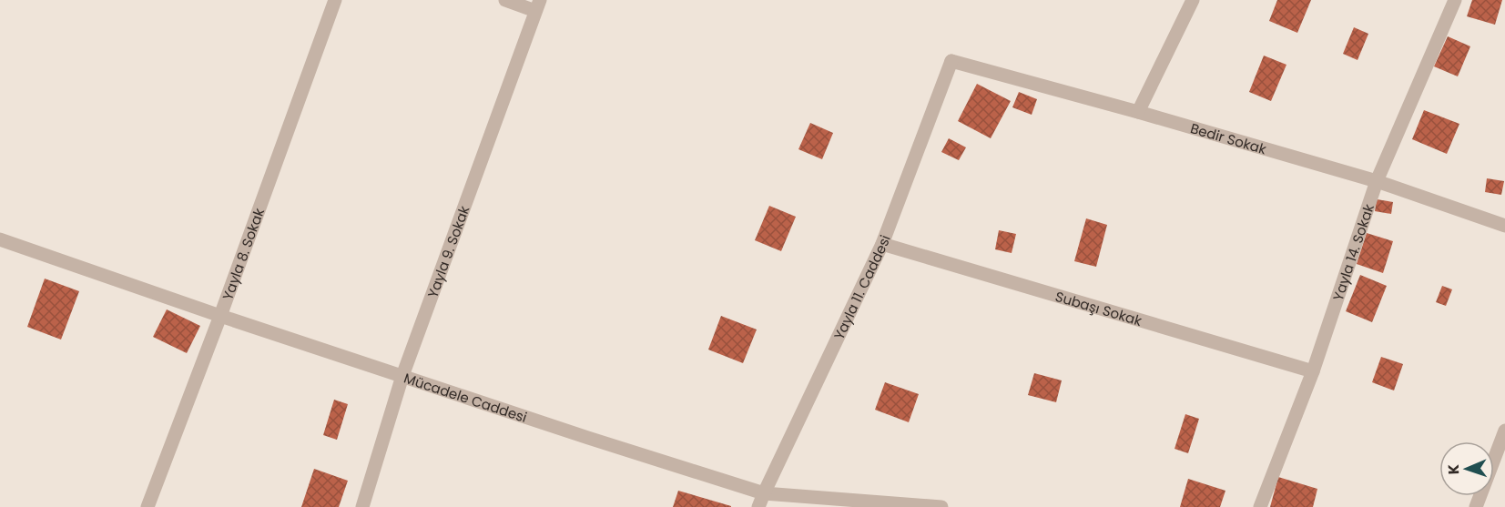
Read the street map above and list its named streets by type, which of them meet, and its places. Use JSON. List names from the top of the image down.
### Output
{
  "streets": {
    "street": [
      "Bedir Sokak",
      "Yayla 9. Sokak",
      "Yayla 14. Sokak",
      "Yayla 8. Sokak",
      "Yayla 11. Caddesi",
      "Subaşı Sokak",
      "Mücadele Caddesi"
    ]
  },
  "crossings": [
    ["Bedir Sokak", "Yayla 14. Sokak"],
    ["Bedir Sokak", "Yayla 11. Caddesi"],
    ["Yayla 9. Sokak", "Mücadele Caddesi"],
    ["Yayla 14. Sokak", "Subaşı Sokak"],
    ["Yayla 8. Sokak", "Mücadele Caddesi"],
    ["Yayla 11. Caddesi", "Subaşı Sokak"],
    ["Yayla 11. Caddesi", "Mücadele Caddesi"]
  ],
  "north": "left"
}
